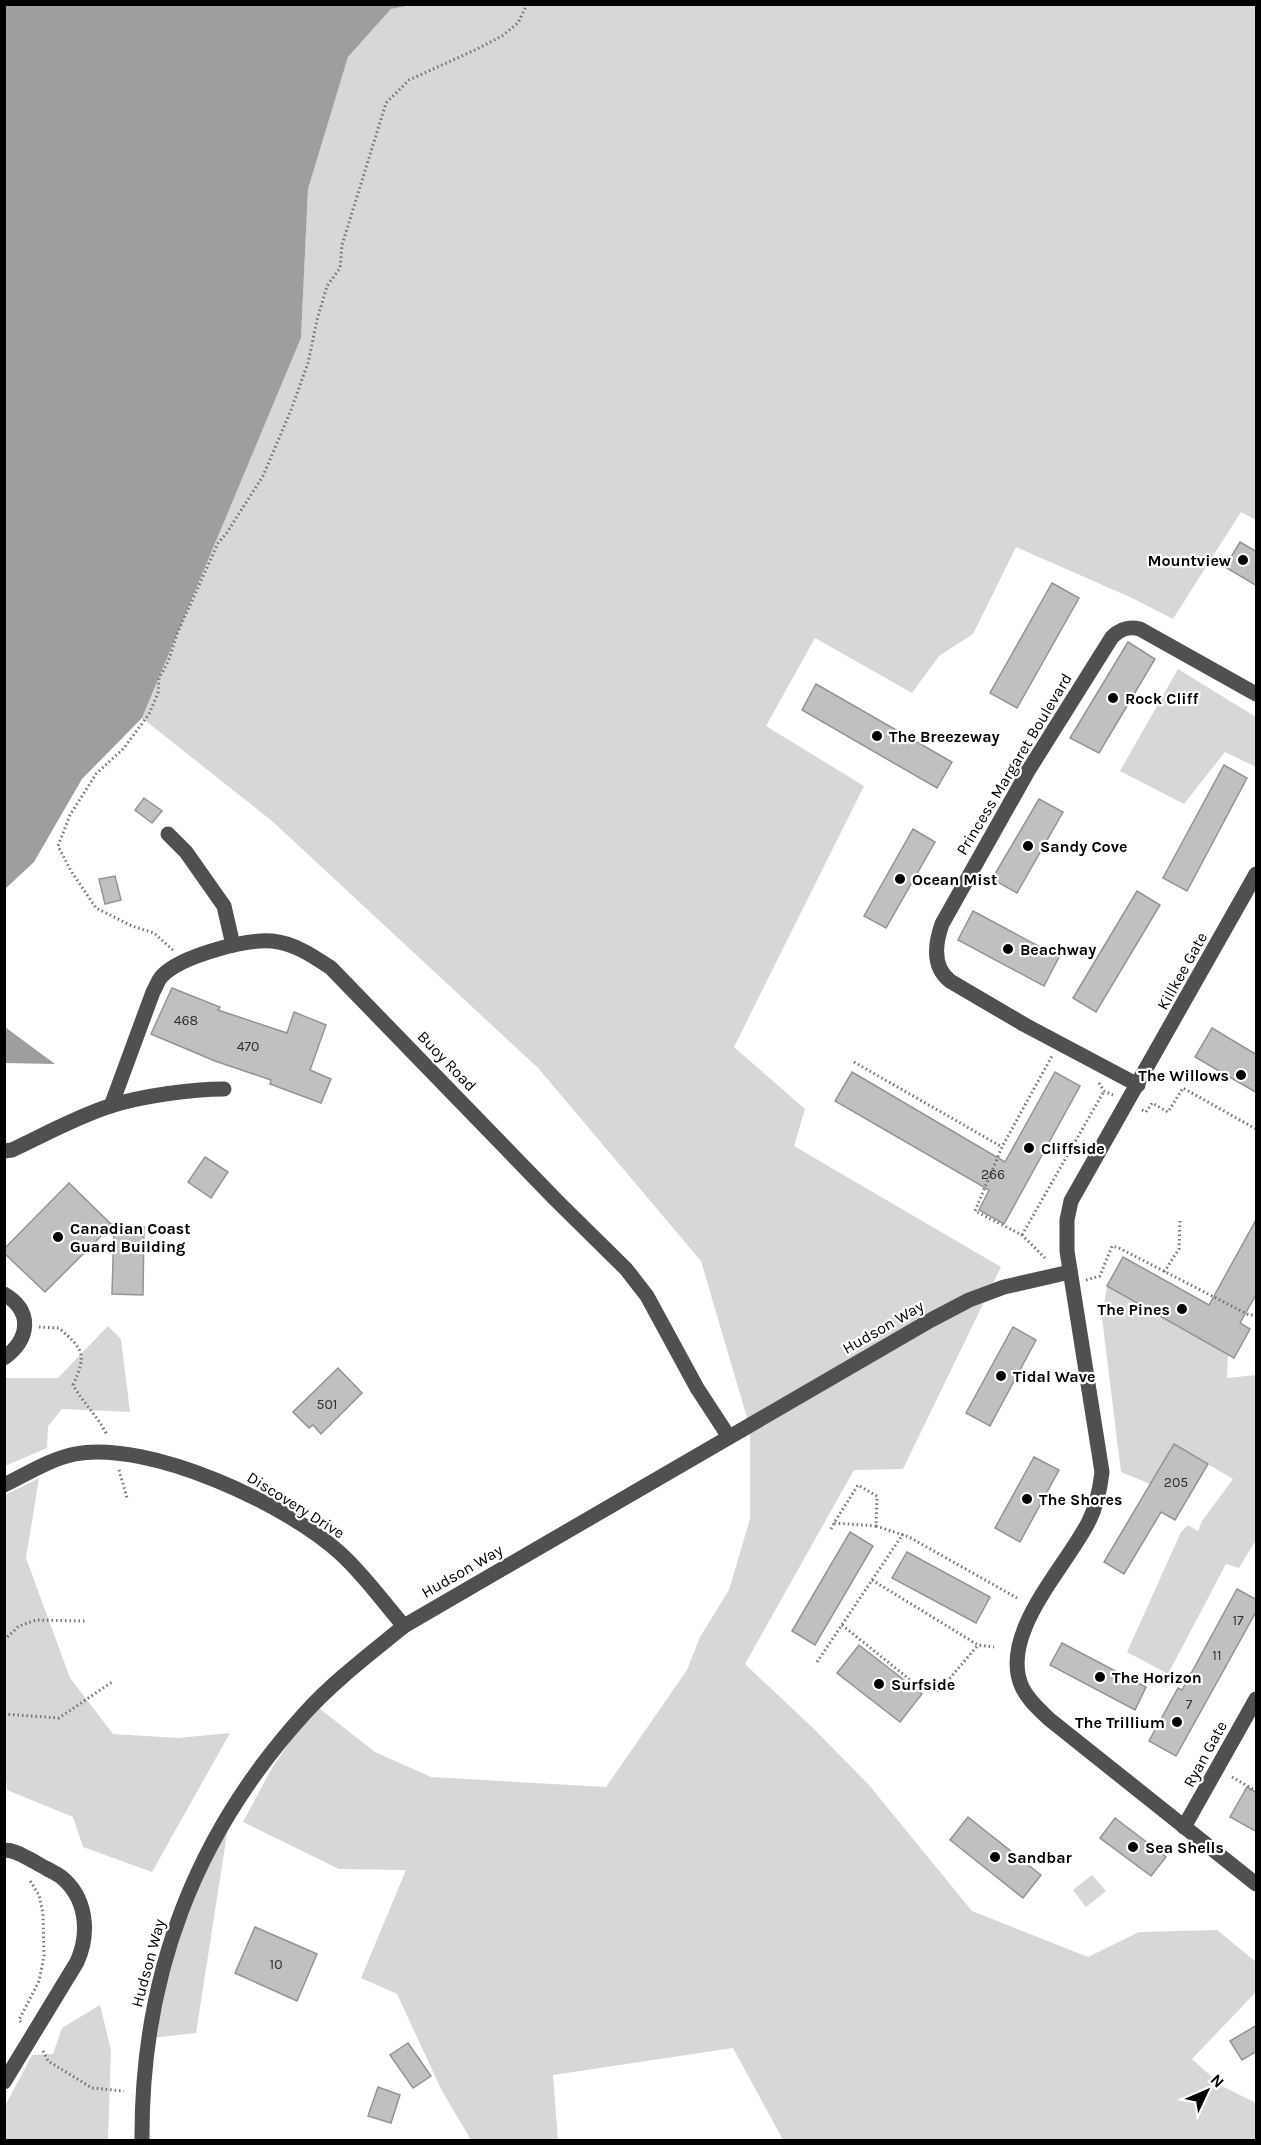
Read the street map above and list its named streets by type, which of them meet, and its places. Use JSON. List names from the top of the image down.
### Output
{
  "streets": {
    "street": [
      "Princess Margaret Boulevard",
      "Killkee Gate",
      "Buoy Road",
      "Hudson Way",
      "Discovery Drive",
      "Ryan Gate"
    ]
  },
  "crossings": [
    ["Princess Margaret Boulevard", "Killkee Gate"],
    ["Buoy Road", "Hudson Way"],
    ["Hudson Way", "Discovery Drive"]
  ],
  "places": [
    "Mountview",
    "Rock Cliff",
    "The Breezeway",
    "Sandy Cove",
    "Ocean Mist",
    "Beachway",
    "The Willows",
    "Cliffside",
    "Canadian Coast Guard Building",
    "The Pines",
    "Tidal Wave",
    "The Shores",
    "The Horizon",
    "Surfside",
    "The Trillium",
    "Sea Shells",
    "Sandbar"
  ],
  "house_numbers": [
    "468",
    "470",
    "266",
    "501",
    "205",
    "17",
    "11",
    "7",
    "10"
  ],
  "north": "top right"
}
